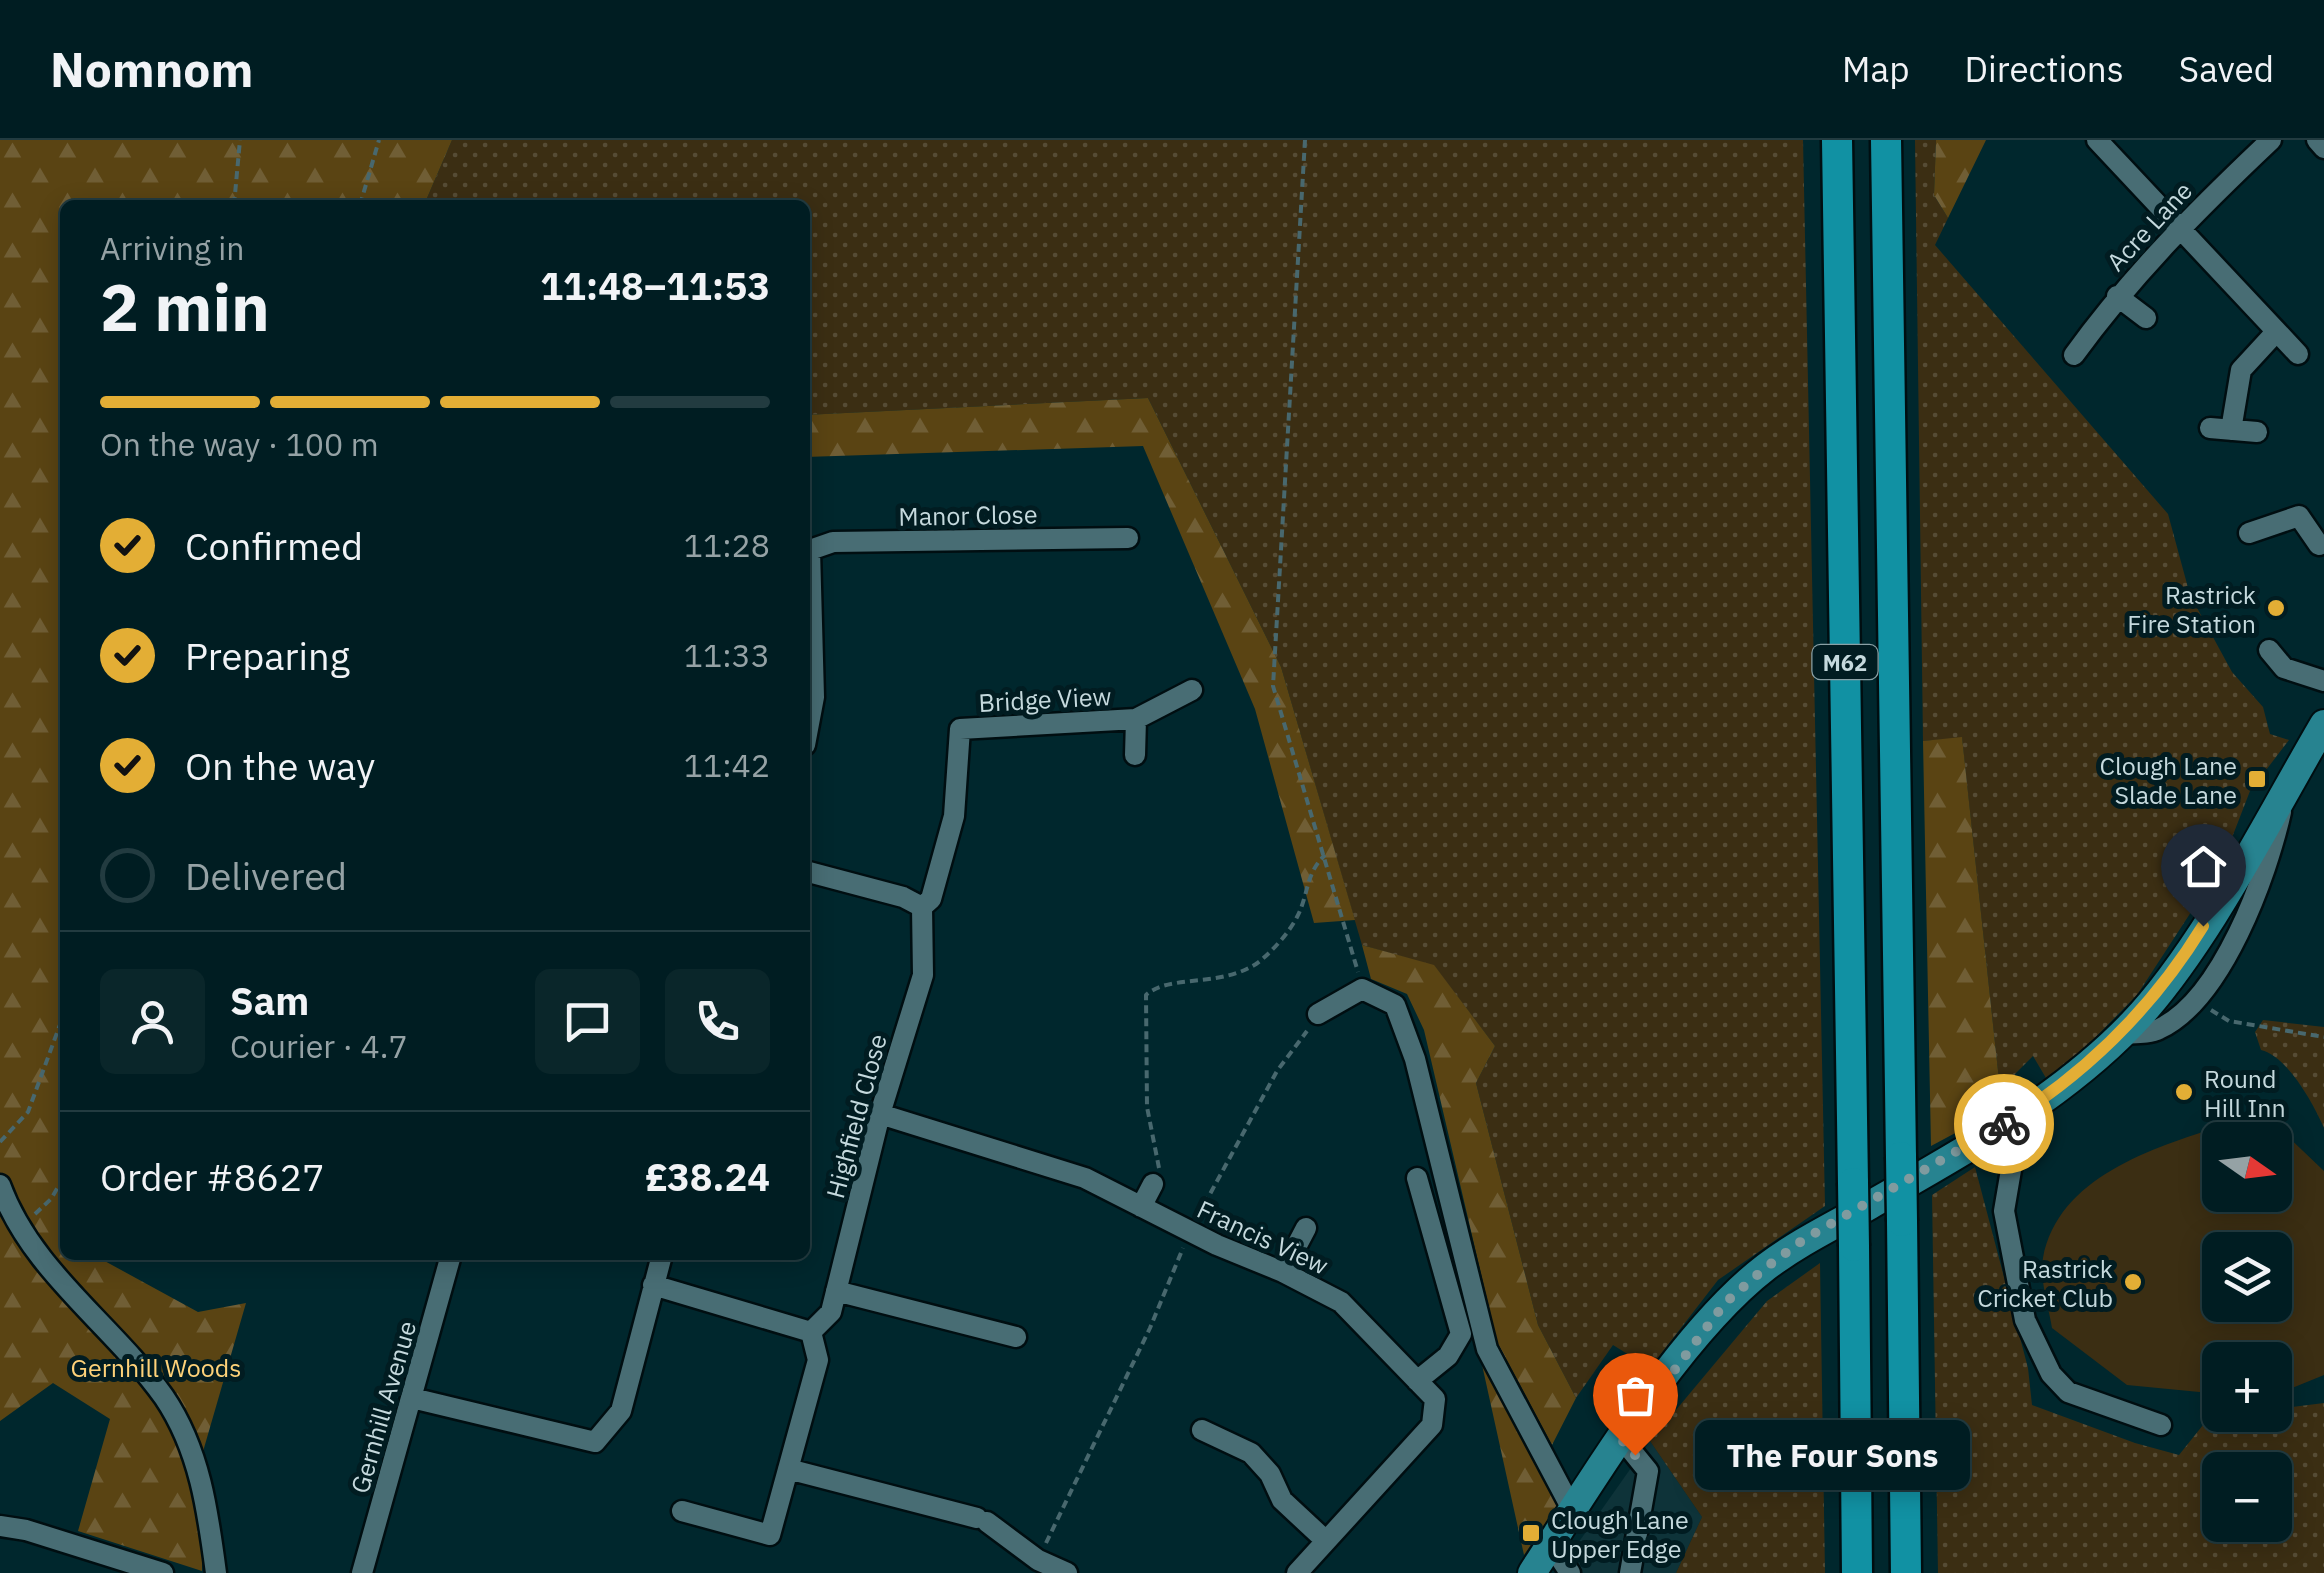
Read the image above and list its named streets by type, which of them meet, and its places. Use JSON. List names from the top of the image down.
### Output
{
  "streets": {
    "highway": ["M62"],
    "street": [
      "Acre Lane",
      "Manor Close",
      "Bridge View",
      "Highfield Close",
      "Francis View",
      "Gernhill Avenue"
    ]
  },
  "crossings": [
    ["Bridge View", "Highfield Close"],
    ["Highfield Close", "Francis View"]
  ],
  "parks": ["Gernhill Woods"],
  "places": {
    "other": [
      "Rastrick Fire Station",
      "Round Hill Inn",
      "Rastrick Cricket Club",
      "The Four Sons"
    ],
    "transit": ["Clough Lane Slade Lane", "Clough Lane Upper Edge"]
  },
  "north": "right",
  "page": {
    "header": "Nomnom",
    "nav": ["Map", "Directions", "Saved"],
    "heading": ["2 min", "Arriving in", "11:48–11:53"],
    "panel": [
      "Sam",
      "Courier · 4.7",
      "Order #8627",
      "£38.24"
    ],
    "bar": "On the way · 100 m",
    "list": [
      ["Confirmed", "11:28"],
      ["Preparing", "11:33"],
      ["On the way", "11:42"],
      "Delivered"
    ],
    "map_buttons": ["+", "−"],
    "bubble": "The Four Sons"
  }
}
